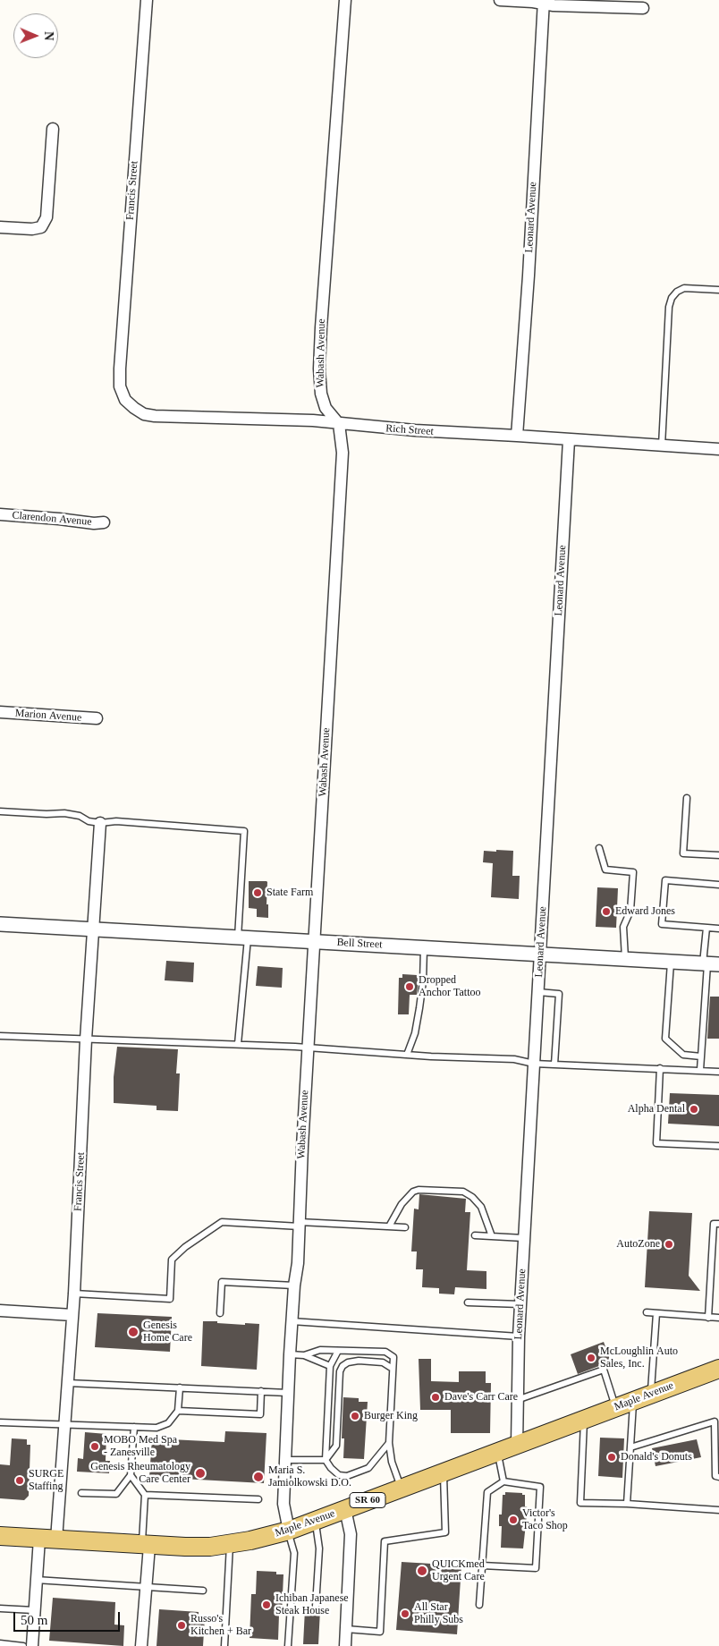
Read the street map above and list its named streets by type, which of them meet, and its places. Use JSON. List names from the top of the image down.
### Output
{
  "streets": {
    "main road": ["Maple Avenue", "SR 60"],
    "street": [
      "Francis Street",
      "Leonard Avenue",
      "Wabash Avenue",
      "Rich Street",
      "Clarendon Avenue",
      "Marion Avenue",
      "Bell Street"
    ]
  },
  "crossings": [
    ["Francis Street", "Rich Street"],
    ["Francis Street", "Bell Street"],
    ["Francis Street", "Maple Avenue"],
    ["Leonard Avenue", "Rich Street"],
    ["Leonard Avenue", "Bell Street"],
    ["Leonard Avenue", "Maple Avenue"],
    ["Wabash Avenue", "Rich Street"],
    ["Wabash Avenue", "Bell Street"],
    ["Wabash Avenue", "Maple Avenue"]
  ],
  "places": [
    "State Farm",
    "Edward Jones",
    "Dropped Anchor Tattoo",
    "Alpha Dental",
    "AutoZone",
    "Genesis Home Care",
    "McLoughlin Auto Sales, Inc.",
    "Dave's Carr Care",
    "Burger King",
    "MOBO Med Spa - Zanesville",
    "Donald's Donuts",
    "Genesis Rheumatology Care Center",
    "Maria S. Jamiolkowski D.O.",
    "SURGE Staffing",
    "Victor's Taco Shop",
    "QUICKmed Urgent Care",
    "Ichiban Japanese Steak House",
    "All Star Philly Subs",
    "Russo's Kitchen + Bar"
  ],
  "scale_bar": "50 m",
  "north": "right"
}
